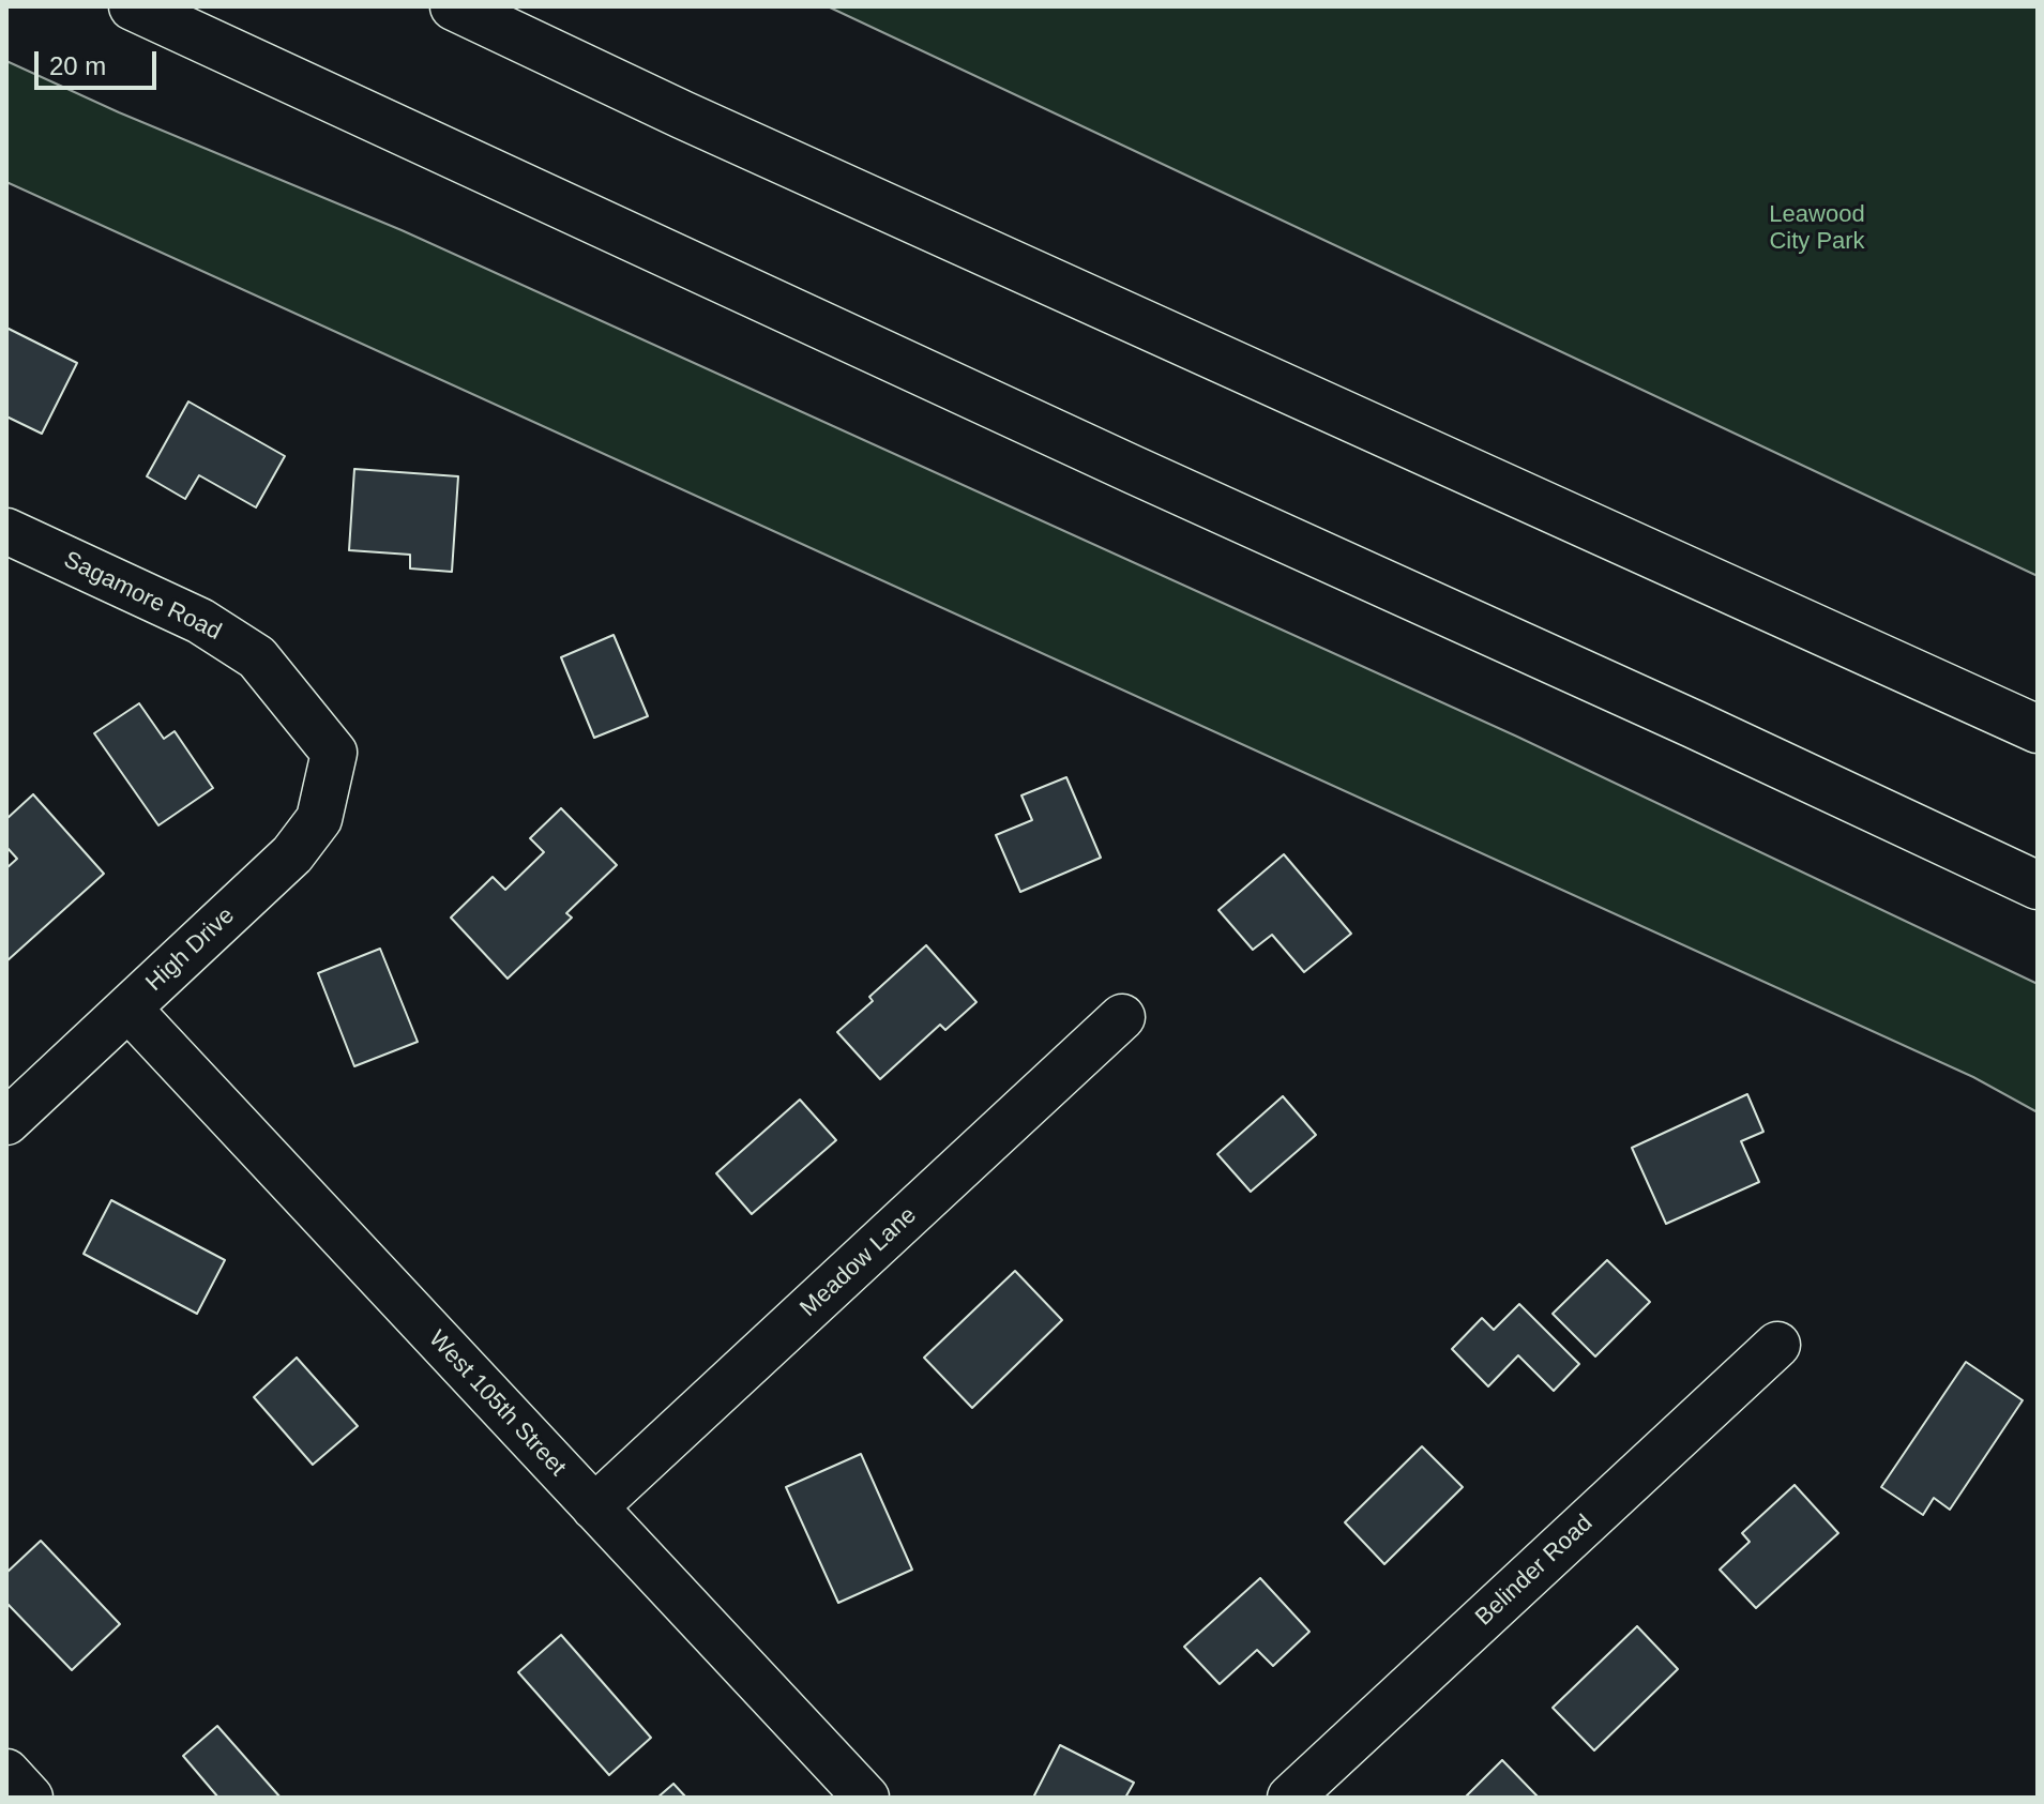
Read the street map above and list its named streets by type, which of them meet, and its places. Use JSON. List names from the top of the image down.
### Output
{
  "streets": {
    "street": [
      "Sagamore Road",
      "High Drive",
      "Meadow Lane",
      "West 105th Street",
      "Belinder Road"
    ]
  },
  "crossings": [
    ["Sagamore Road", "High Drive"],
    ["High Drive", "West 105th Street"],
    ["Meadow Lane", "West 105th Street"]
  ],
  "parks": ["Leawood City Park"],
  "scale_bar": "20 m"
}
